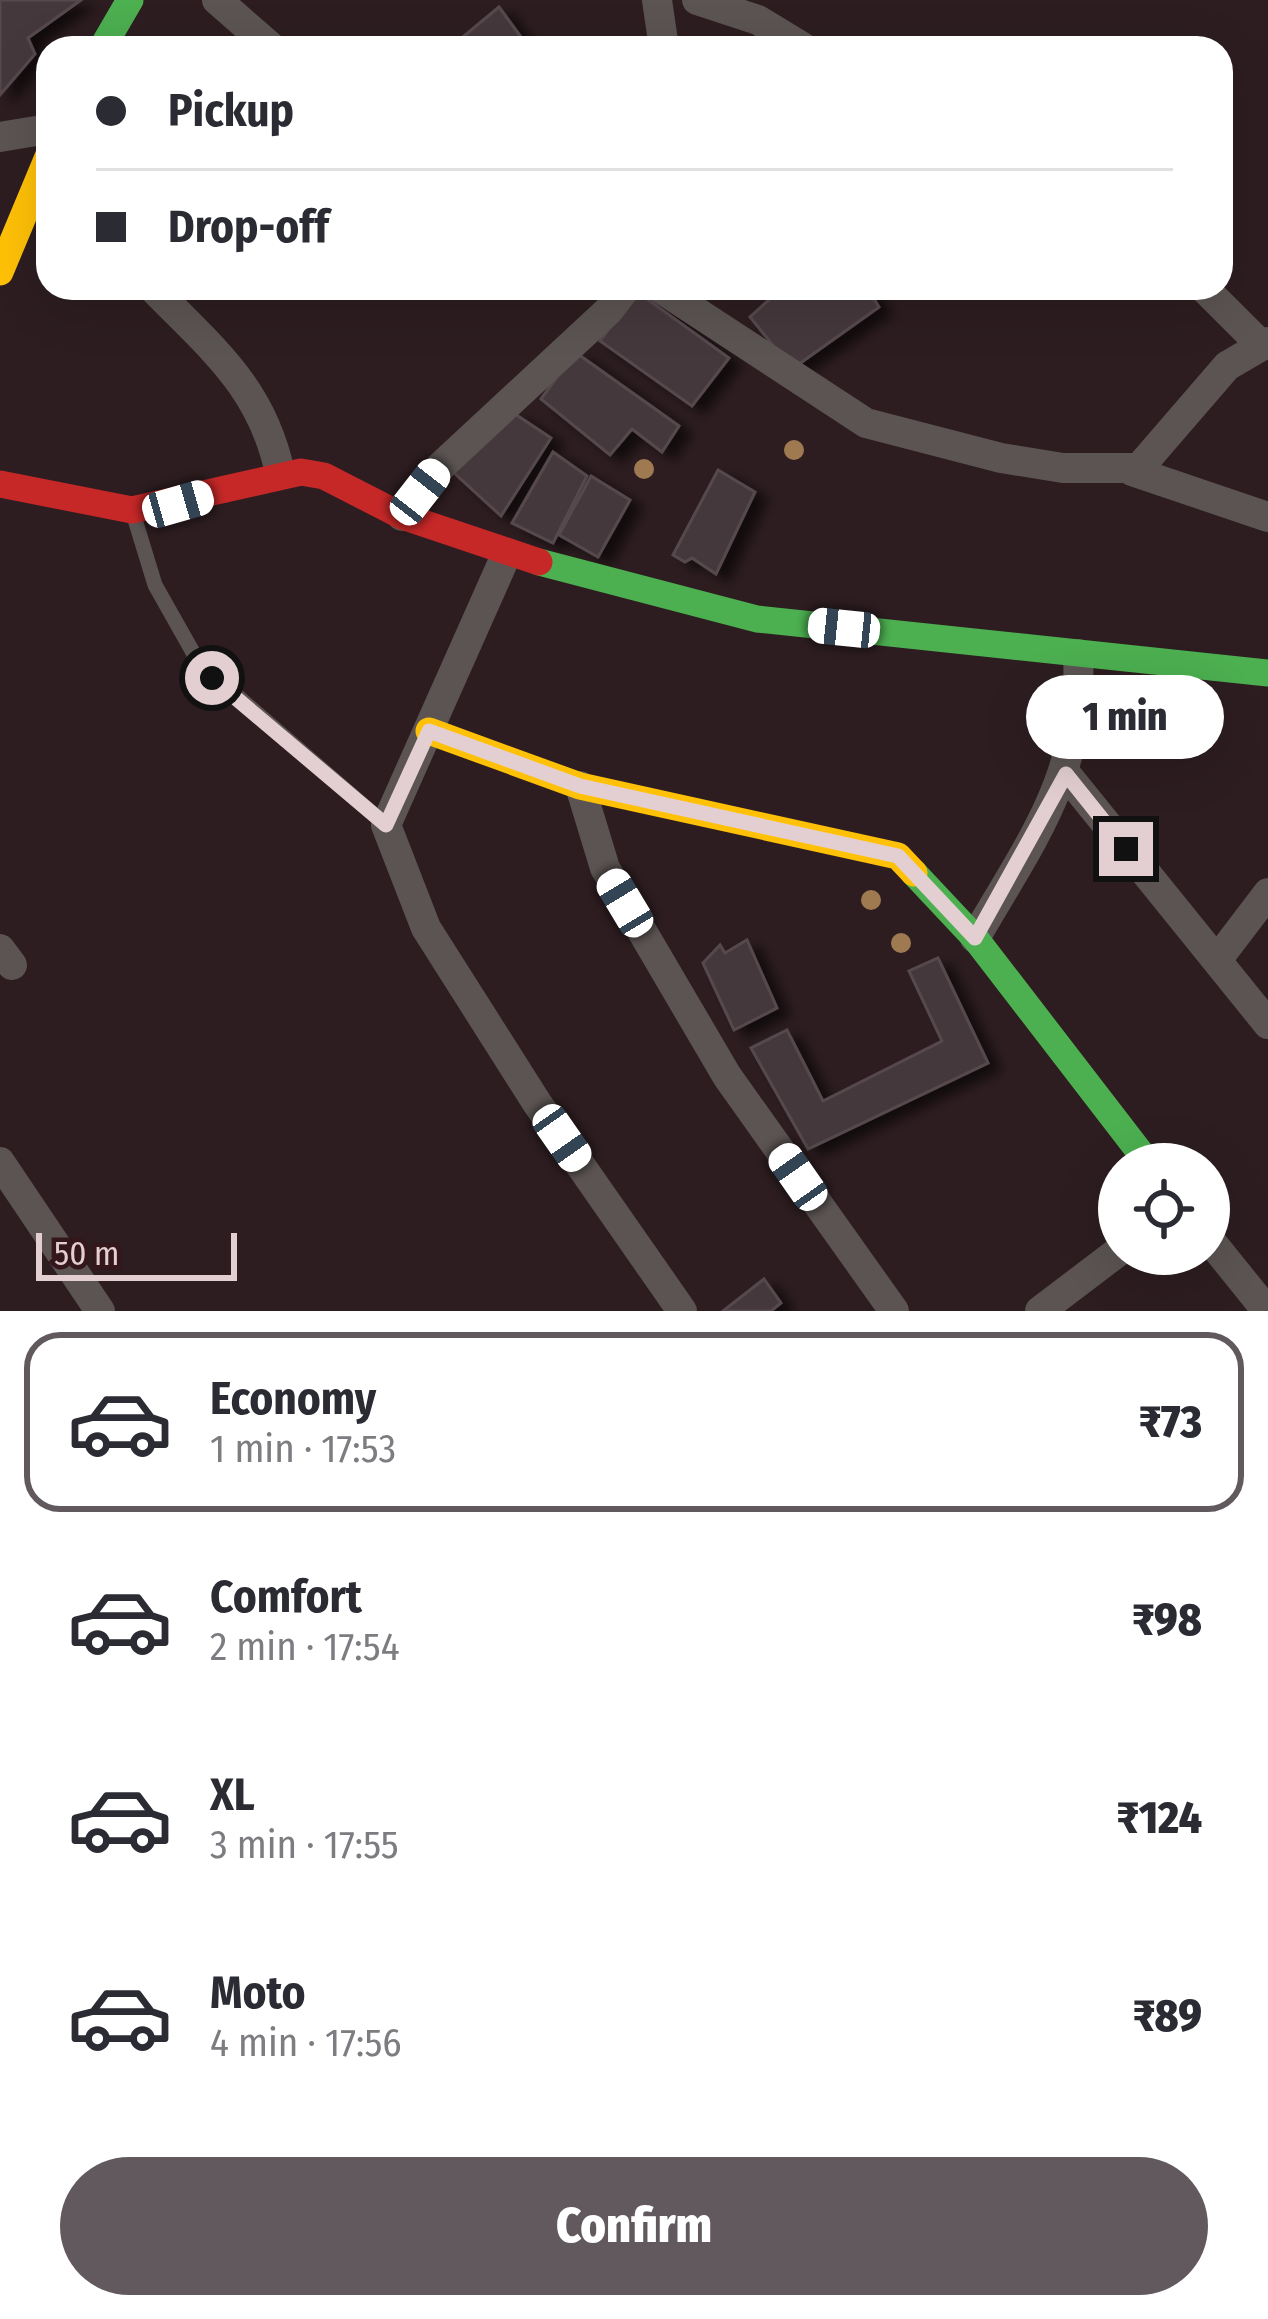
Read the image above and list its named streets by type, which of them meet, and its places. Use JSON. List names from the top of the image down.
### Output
{
  "scale_bar": "50 m",
  "page": {
    "banner": ["Pickup", "Drop-off"],
    "bubble": "1 min",
    "scale": "50 m",
    "list": [
      {
        "name": "Economy",
        "note": "1 min · 17:53",
        "value": "₹73"
      },
      {
        "name": "Comfort",
        "note": "2 min · 17:54",
        "value": "₹98"
      },
      {
        "name": "XL",
        "note": "3 min · 17:55",
        "value": "₹124"
      },
      {
        "name": "Moto",
        "note": "4 min · 17:56",
        "value": "₹89"
      }
    ],
    "buttons": "Confirm"
  }
}
